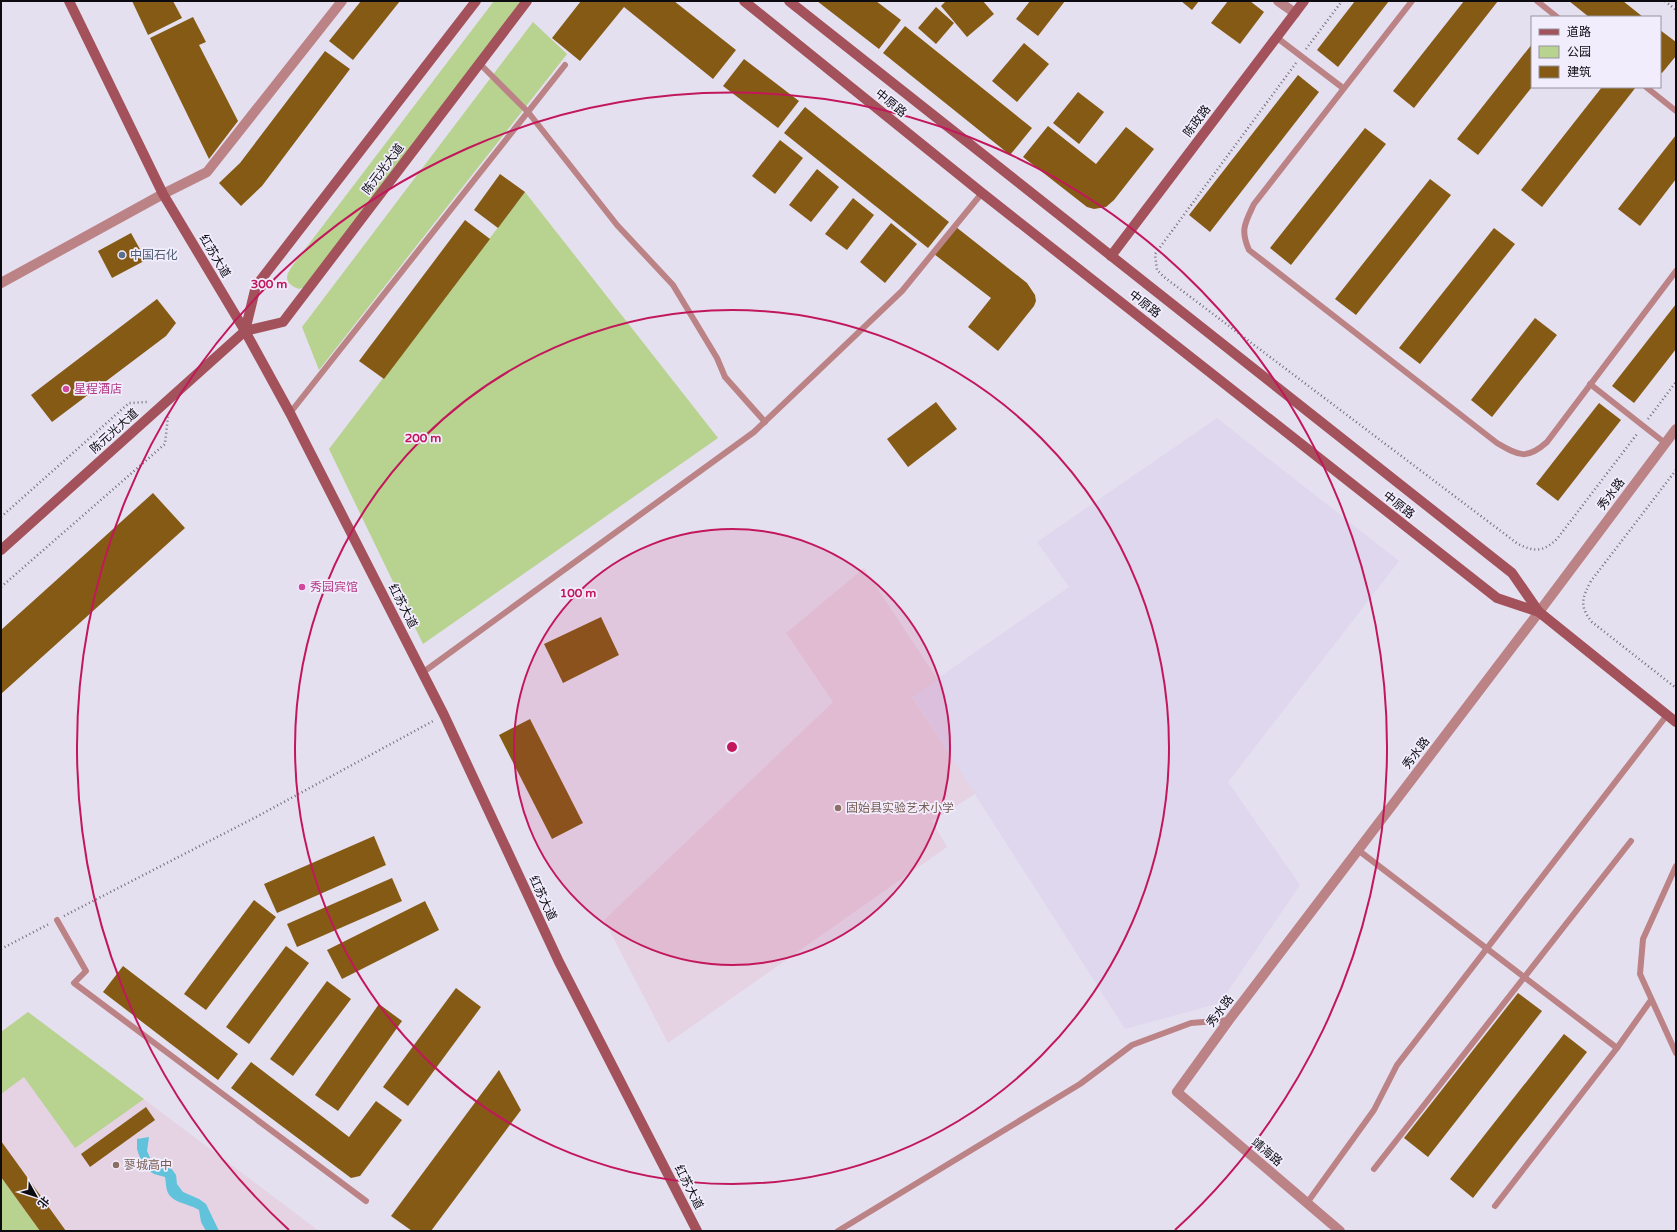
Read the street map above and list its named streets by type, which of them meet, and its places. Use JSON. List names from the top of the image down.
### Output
{
  "streets": {
    "main road": [
      "中原路",
      "陈政路",
      "陈元光大道",
      "红苏大道"
    ],
    "street": ["秀水路", "靖海路"]
  },
  "crossings": [
    ["中原路", "陈政路"],
    ["中原路", "秀水路"],
    ["陈元光大道", "红苏大道"],
    ["秀水路", "靖海路"]
  ],
  "places": [
    "中国石化",
    "星程酒店",
    "秀园宾馆",
    "固始县实验艺术小学",
    "蓼城高中"
  ],
  "legend": ["道路", "公园", "建筑"],
  "north": "bottom right",
  "rings": ["300 m", "200 m", "100 m"]
}
